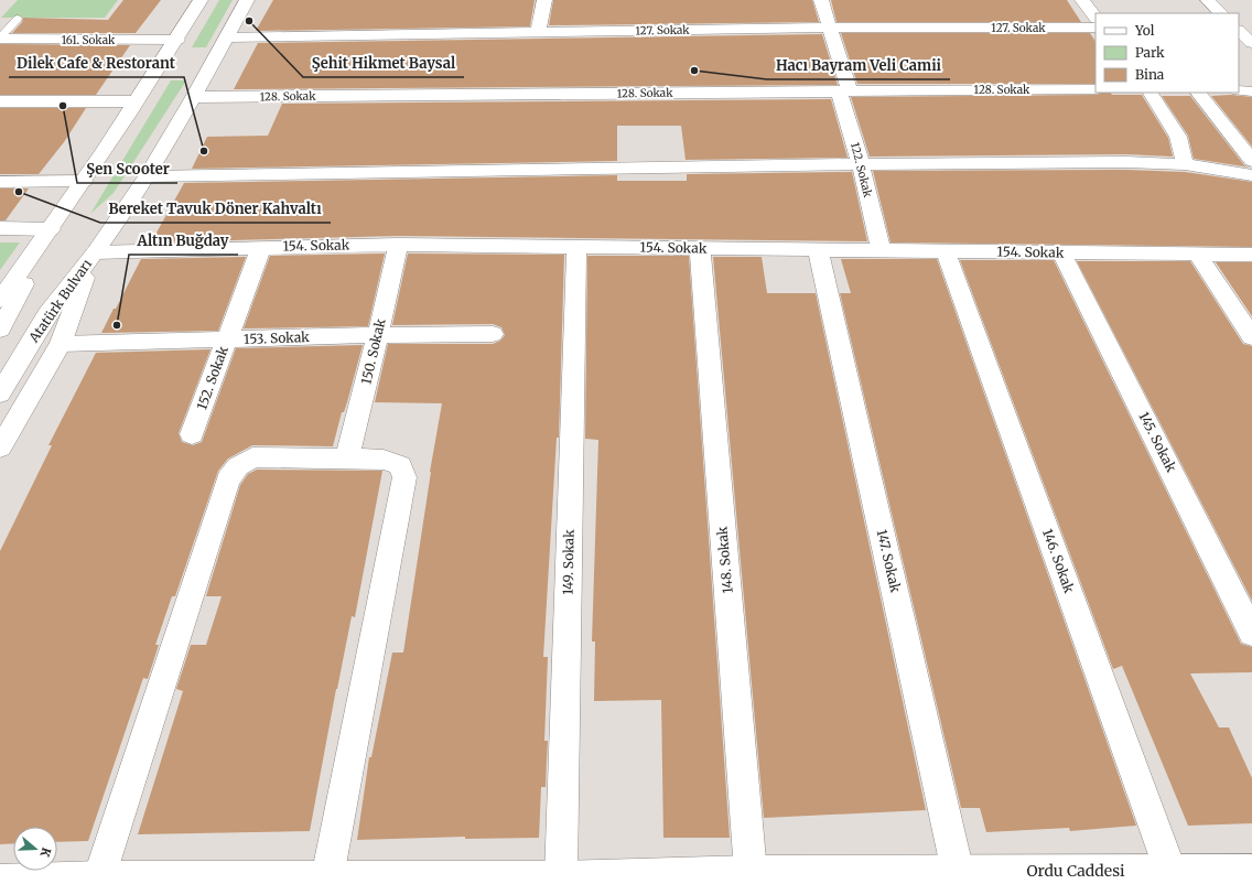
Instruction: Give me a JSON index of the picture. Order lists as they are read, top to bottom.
{
  "streets": {
    "street": [
      "127. Sokak",
      "161. Sokak",
      "128. Sokak",
      "122. Sokak",
      "154. Sokak",
      "Atatürk Bulvarı",
      "153. Sokak",
      "150. Sokak",
      "152. Sokak",
      "145. Sokak",
      "148. Sokak",
      "147. Sokak",
      "146. Sokak",
      "149. Sokak",
      "Ordu Caddesi"
    ]
  },
  "crossings": [
    ["127. Sokak", "122. Sokak"],
    ["128. Sokak", "122. Sokak"],
    ["122. Sokak", "154. Sokak"],
    ["154. Sokak", "Atatürk Bulvarı"],
    ["154. Sokak", "150. Sokak"],
    ["154. Sokak", "152. Sokak"],
    ["154. Sokak", "145. Sokak"],
    ["154. Sokak", "148. Sokak"],
    ["154. Sokak", "147. Sokak"],
    ["154. Sokak", "146. Sokak"],
    ["154. Sokak", "149. Sokak"],
    ["153. Sokak", "150. Sokak"],
    ["153. Sokak", "152. Sokak"],
    ["148. Sokak", "Ordu Caddesi"],
    ["147. Sokak", "Ordu Caddesi"],
    ["146. Sokak", "Ordu Caddesi"],
    ["149. Sokak", "Ordu Caddesi"]
  ],
  "places": [
    "Şehit Hikmet Baysal",
    "Hacı Bayram Veli Camii",
    "Şen Scooter",
    "Dilek Cafe & Restorant",
    "Bereket Tavuk Döner Kahvaltı",
    "Altın Buğday"
  ],
  "legend": ["Yol", "Park", "Bina"],
  "north": "right"
}
